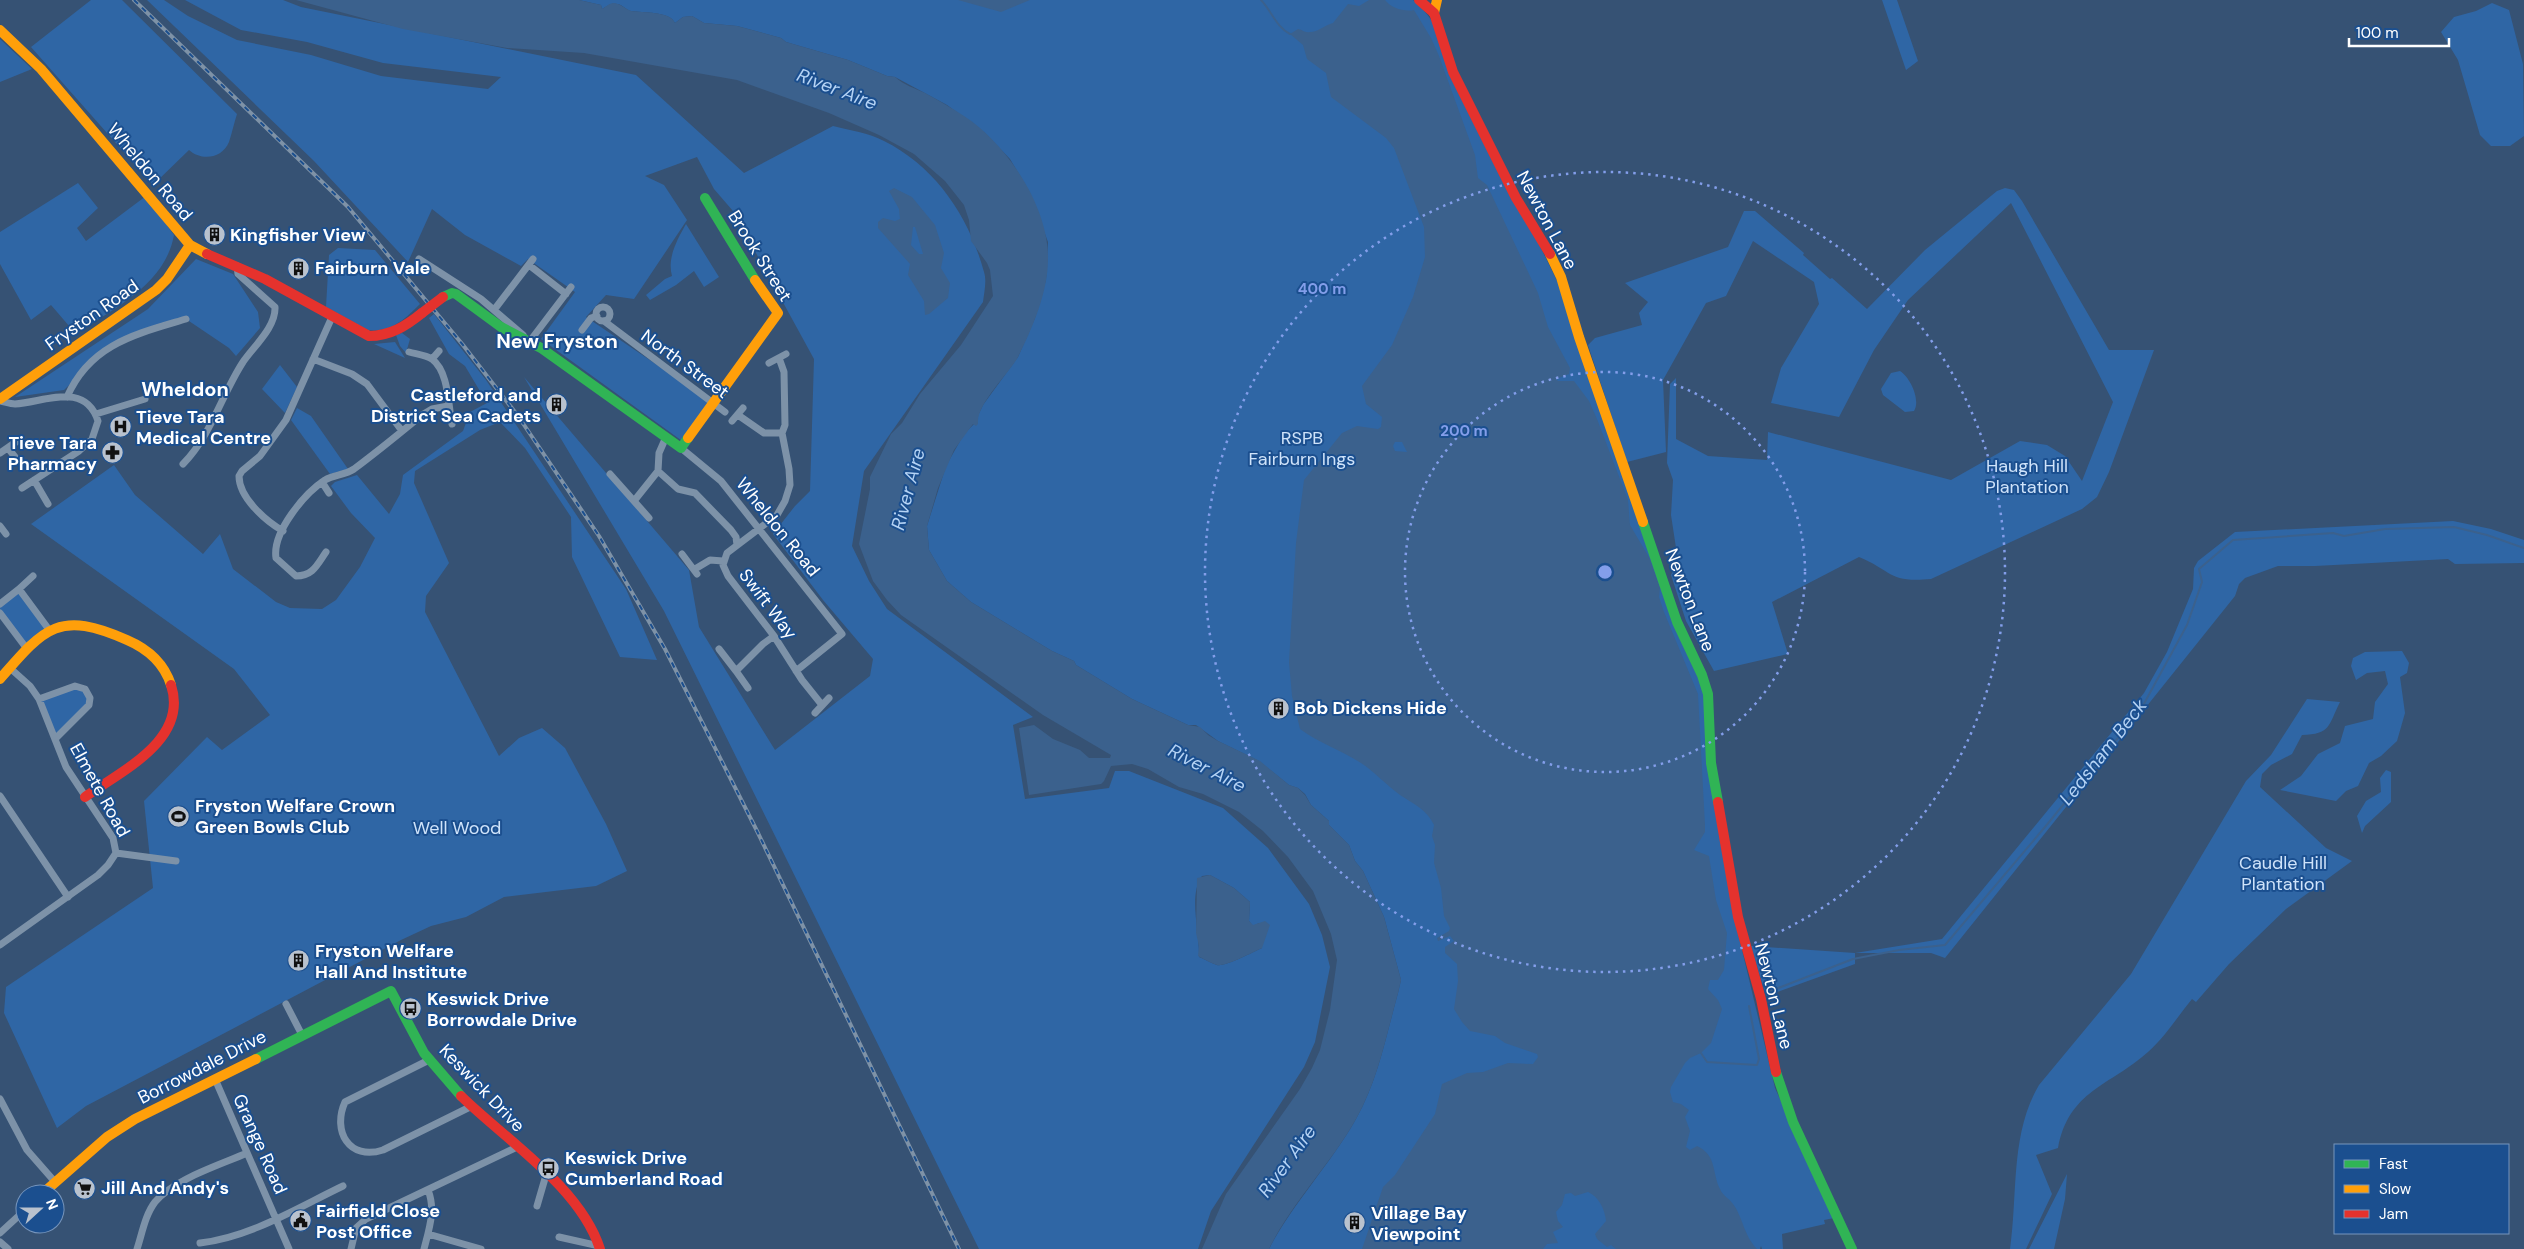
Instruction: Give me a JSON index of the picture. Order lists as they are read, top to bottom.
{
  "streets": {
    "street": [
      "Wheldon Road",
      "Newton Lane",
      "Brook Street",
      "Fryston Road",
      "North Street",
      "Swift Way",
      "Elmete Road",
      "Borrowdale Drive",
      "Keswick Drive",
      "Grange Road"
    ]
  },
  "crossings": [
    ["Wheldon Road", "Fryston Road"],
    ["Wheldon Road", "Swift Way"],
    ["Brook Street", "North Street"],
    ["Borrowdale Drive", "Keswick Drive"],
    ["Borrowdale Drive", "Grange Road"]
  ],
  "districts": ["New Fryston", "Wheldon"],
  "water": ["River Aire", "Ledsham Beck"],
  "parks": [
    "RSPB Fairburn Ings",
    "Haugh Hill Plantation",
    "Well Wood",
    "Caudle Hill Plantation"
  ],
  "places": {
    "building": [
      "Kingfisher View",
      "Fairburn Vale",
      "Castleford and District Sea Cadets",
      "Bob Dickens Hide",
      "Fryston Welfare Hall And Institute",
      "Village Bay Viewpoint"
    ],
    "hospital": ["Tieve Tara Medical Centre"],
    "pharmacy": ["Tieve Tara Pharmacy"],
    "sports": ["Fryston Welfare Crown Green Bowls Club"],
    "bus stop": ["Keswick Drive Borrowdale Drive", "Keswick Drive Cumberland Road"],
    "supermarket": ["Jill And Andy's"],
    "public building": ["Fairfield Close Post Office"]
  },
  "legend": ["Fast", "Slow", "Jam"],
  "scale_bar": "100 m",
  "north": "right",
  "rings": ["400 m", "200 m"]
}
